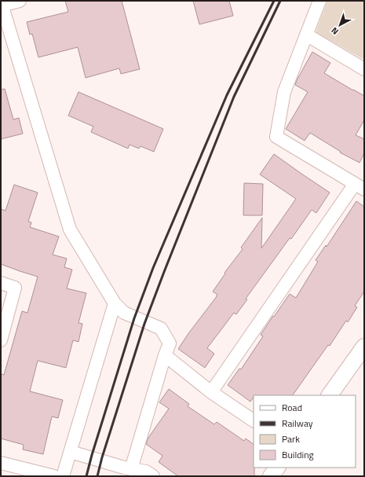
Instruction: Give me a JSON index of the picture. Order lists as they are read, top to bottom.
{
  "legend": [
    "Road",
    "Railway",
    "Park",
    "Building"
  ],
  "north": "bottom left"
}
